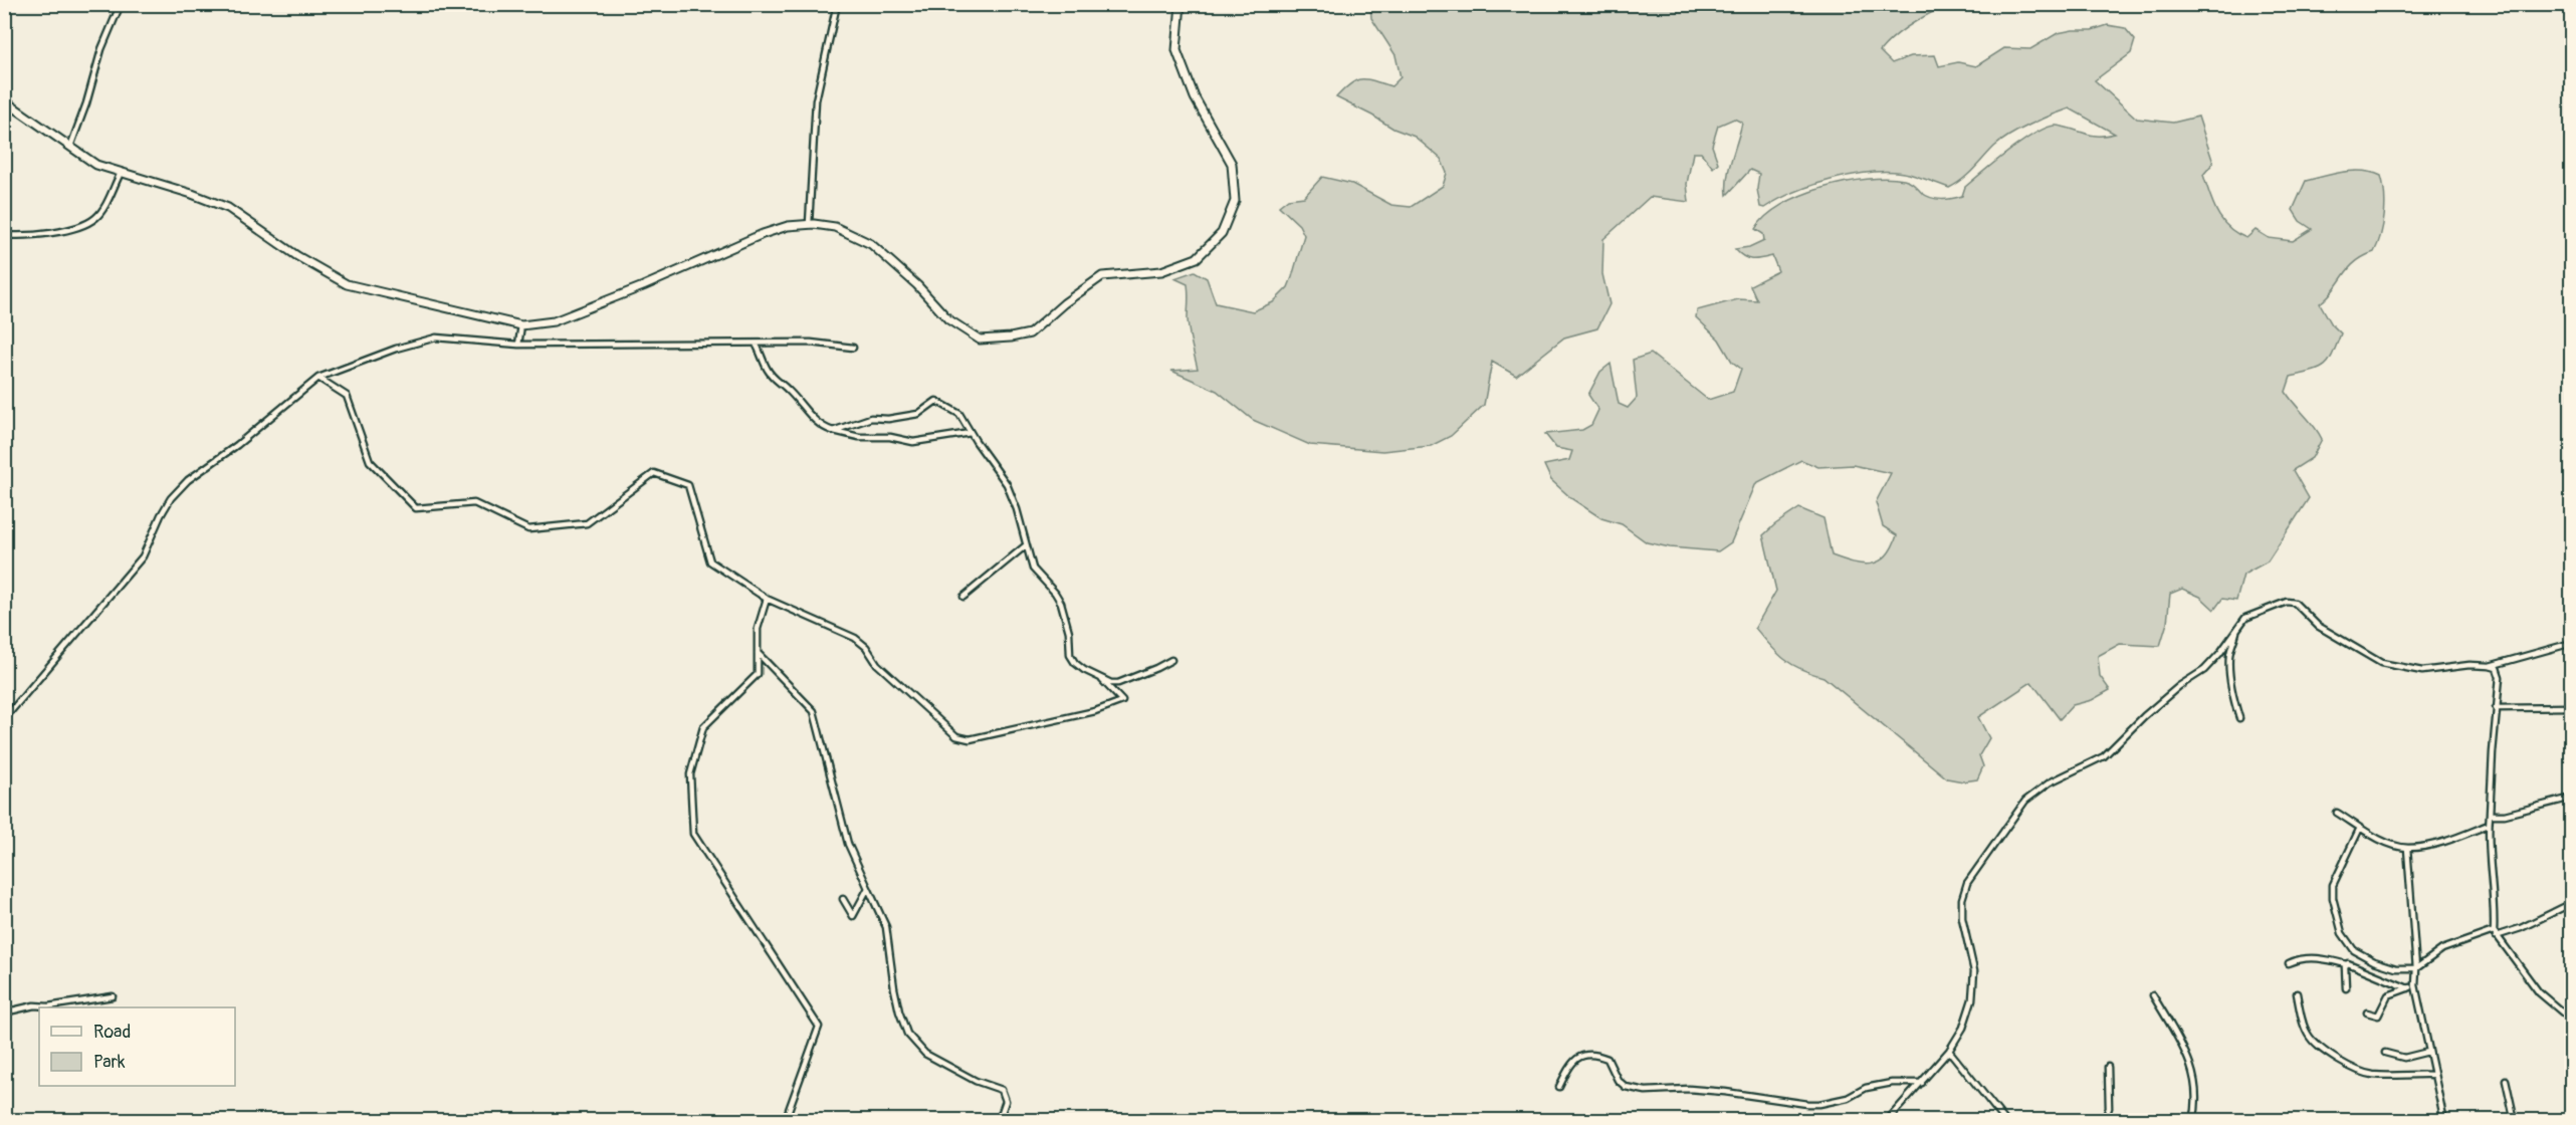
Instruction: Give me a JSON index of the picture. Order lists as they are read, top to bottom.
{
  "legend": ["Road", "Park"]
}
